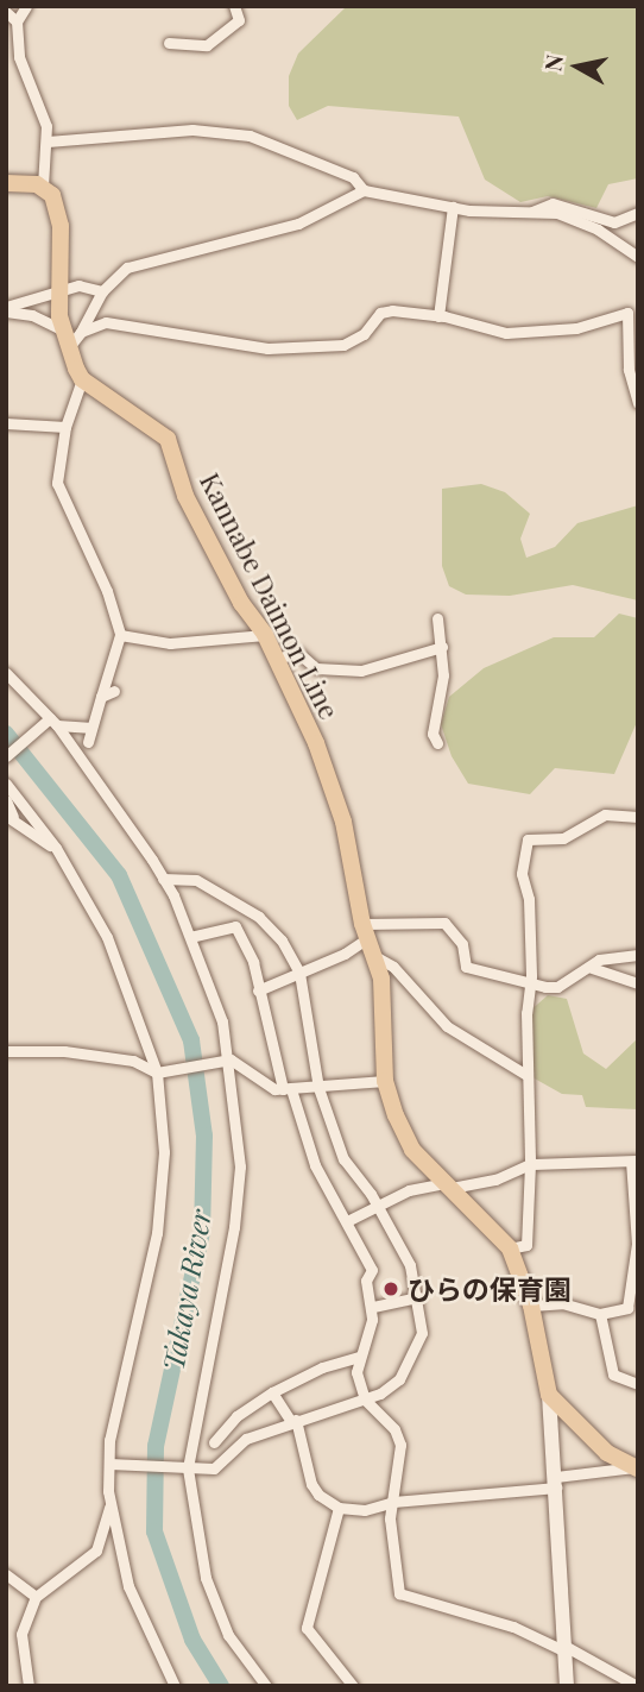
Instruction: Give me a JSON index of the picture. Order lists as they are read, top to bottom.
{
  "streets": {
    "main road": ["Kannabe Daimon Line"]
  },
  "water": ["Takaya River"],
  "places": ["ひらの保育園"],
  "north": "left"
}
